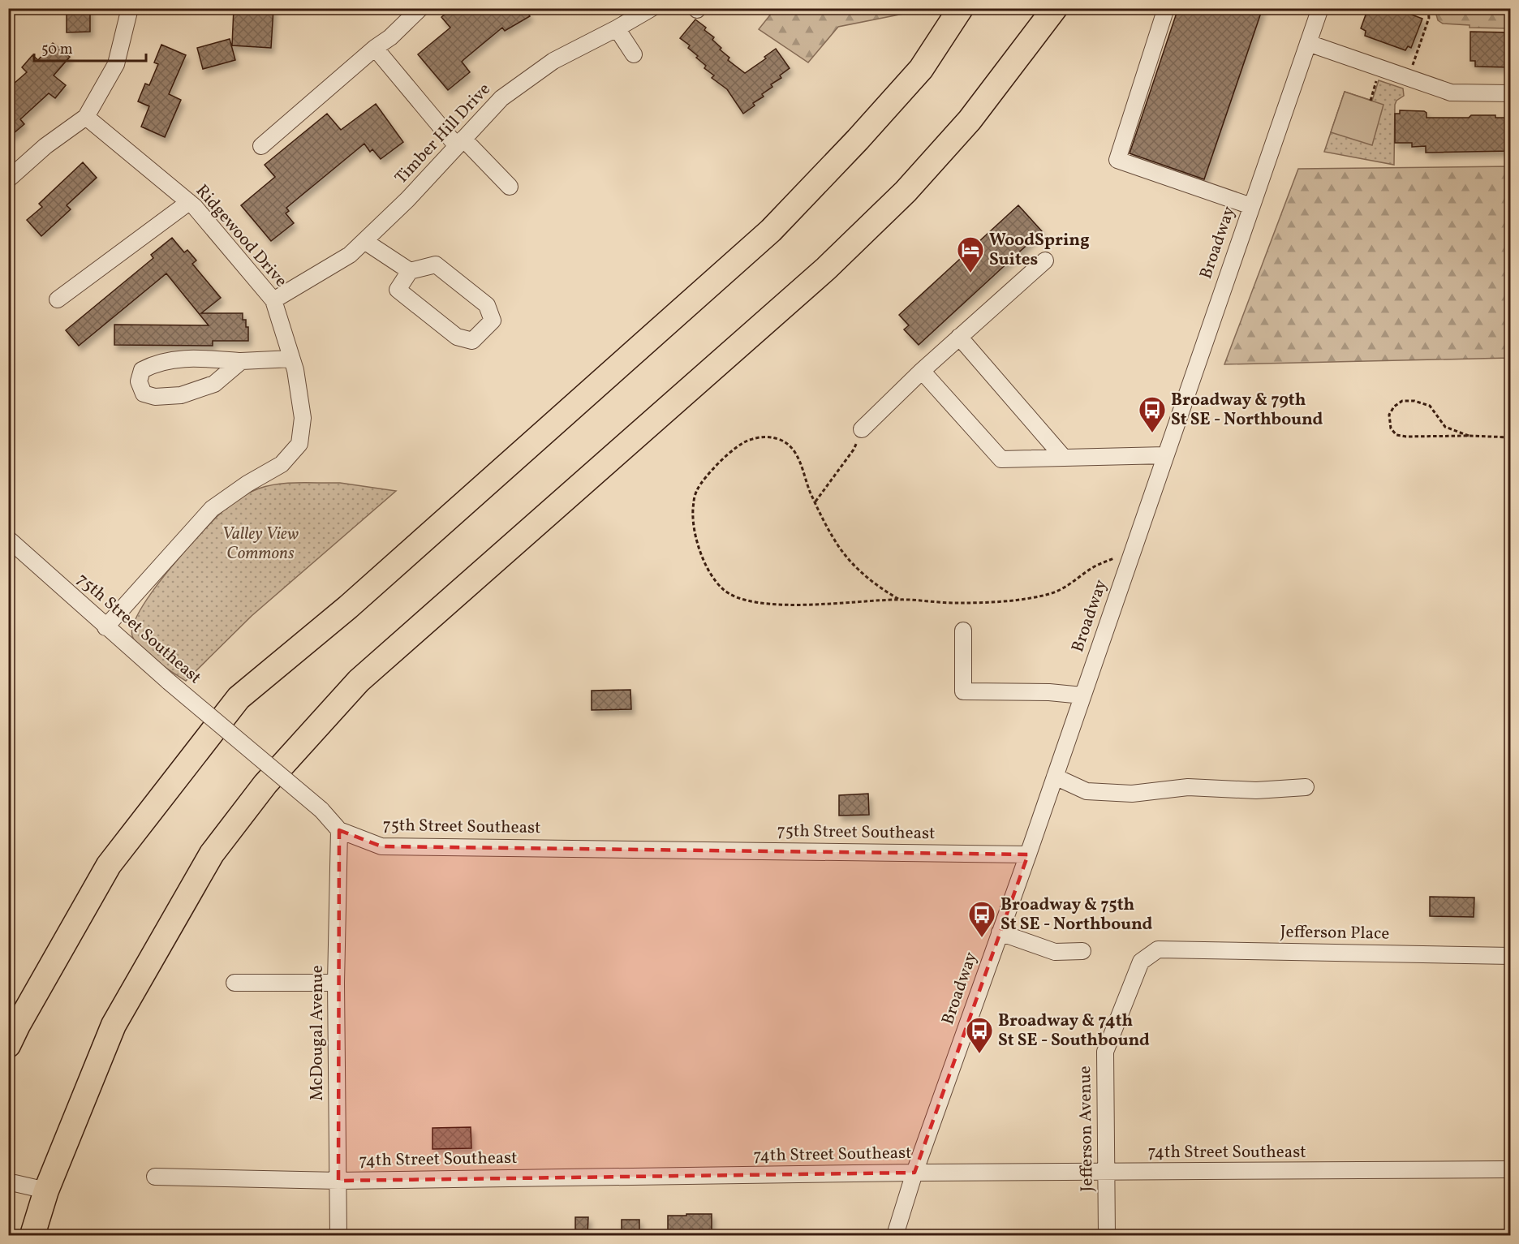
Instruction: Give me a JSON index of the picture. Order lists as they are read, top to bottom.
{
  "streets": {
    "street": [
      "Timber Hill Drive",
      "Ridgewood Drive",
      "Broadway",
      "75th Street Southeast",
      "Jefferson Place",
      "McDougal Avenue",
      "Jefferson Avenue",
      "74th Street Southeast"
    ]
  },
  "crossings": [
    ["Timber Hill Drive", "Ridgewood Drive"],
    ["Ridgewood Drive", "75th Street Southeast"],
    ["Broadway", "75th Street Southeast"],
    ["Broadway", "74th Street Southeast"],
    ["75th Street Southeast", "McDougal Avenue"],
    ["Jefferson Place", "Jefferson Avenue"],
    ["McDougal Avenue", "74th Street Southeast"],
    ["Jefferson Avenue", "74th Street Southeast"]
  ],
  "parks": ["Valley View Commons"],
  "places": {
    "hotel": ["WoodSpring Suites"],
    "bus stop": ["Broadway & 79th St SE - Northbound", "Broadway & 75th St SE - Northbound", "Broadway & 74th St SE - Southbound"]
  },
  "scale_bar": "50 m"
}
